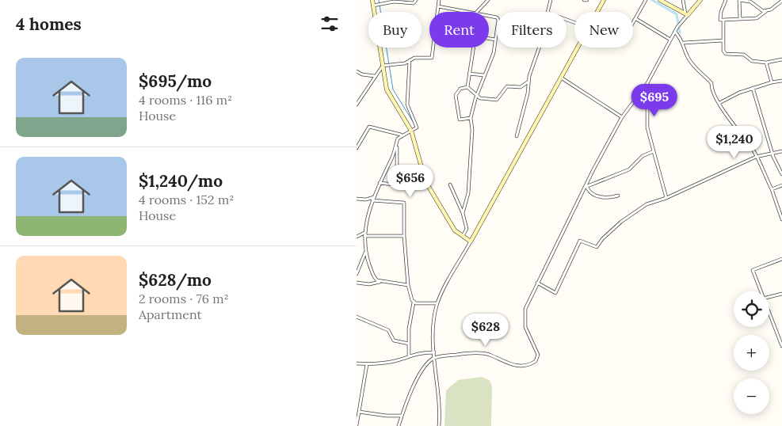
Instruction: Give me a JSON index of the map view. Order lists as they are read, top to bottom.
{
  "page": {
    "heading": "4 homes",
    "chip": [
      "Buy",
      "Rent",
      "Filters",
      "New"
    ],
    "list": [
      {
        "name": "$695/mo",
        "note": "4 rooms · 116 m² · House"
      },
      {
        "name": "$1,240/mo",
        "note": "4 rooms · 152 m² · House"
      },
      {
        "name": "$628/mo",
        "note": "2 rooms · 76 m² · Apartment"
      }
    ],
    "price": [
      "$695",
      "$1,240",
      "$656",
      "$628"
    ],
    "map_buttons": ["+", "−"]
  }
}
